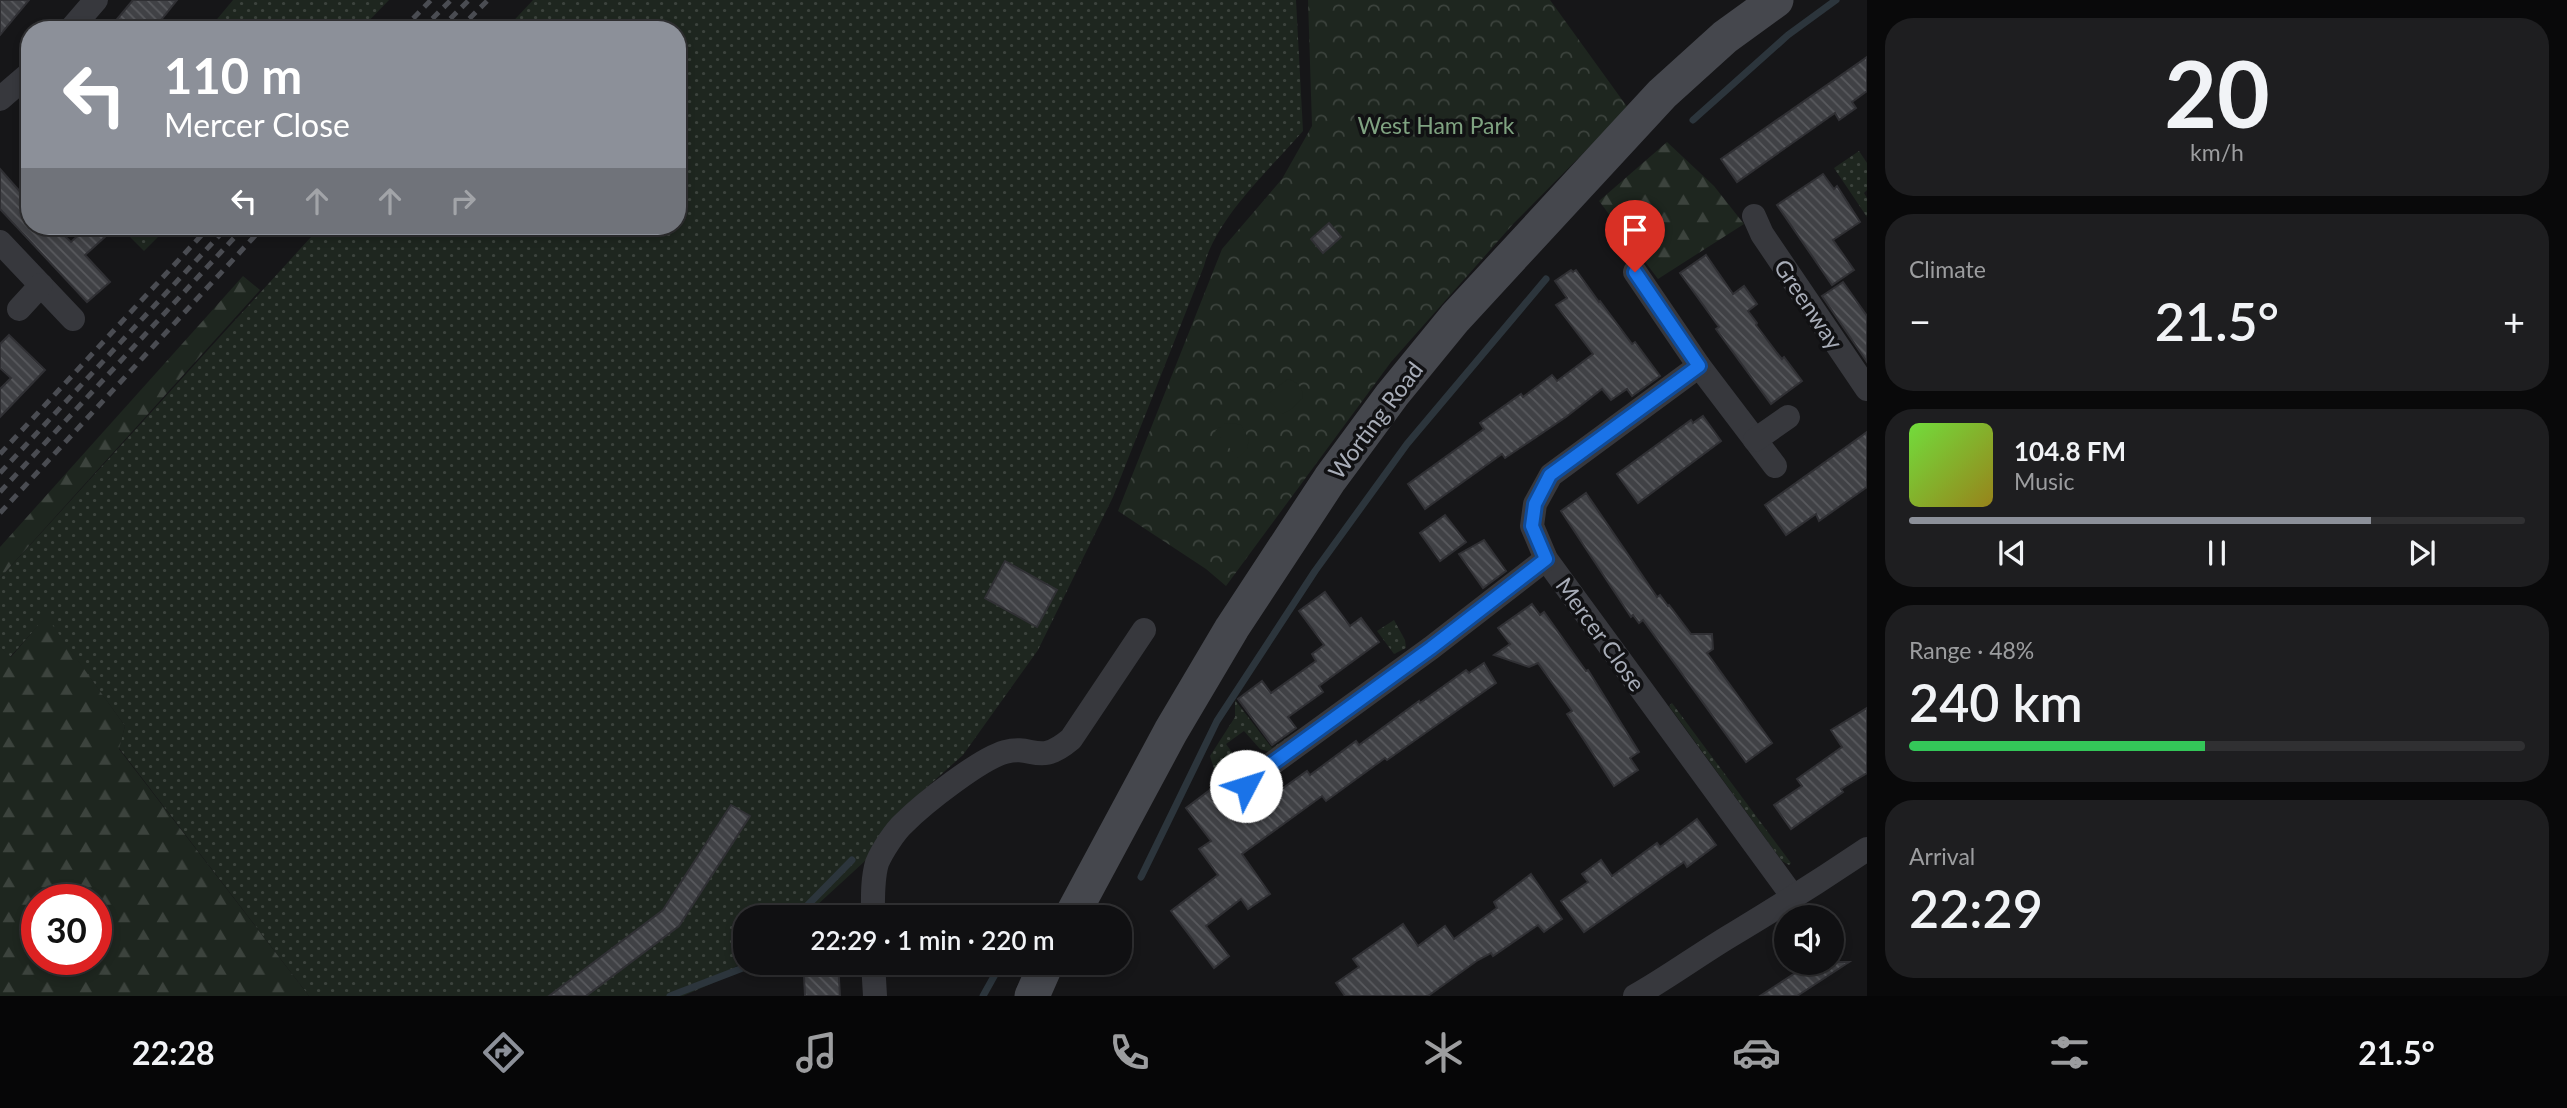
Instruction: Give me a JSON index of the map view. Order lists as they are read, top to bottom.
{
  "streets": {
    "main road": ["Worting Road"],
    "street": ["Greenway", "Mercer Close"]
  },
  "parks": ["West Ham Park"],
  "page": {
    "tile": [
      ["20", "km/h"],
      "Climate",
      ["Range · 48%", "240 km"],
      ["Arrival", "22:29"]
    ],
    "turn": ["110 m", "Mercer Close"],
    "heat": ["−", "21.5°", "+"],
    "song": ["104.8 FM", "Music"],
    "limit": "30",
    "trip": "22:29 · 1 min · 220 m",
    "tabs": ["22:28", "21.5°"]
  }
}
